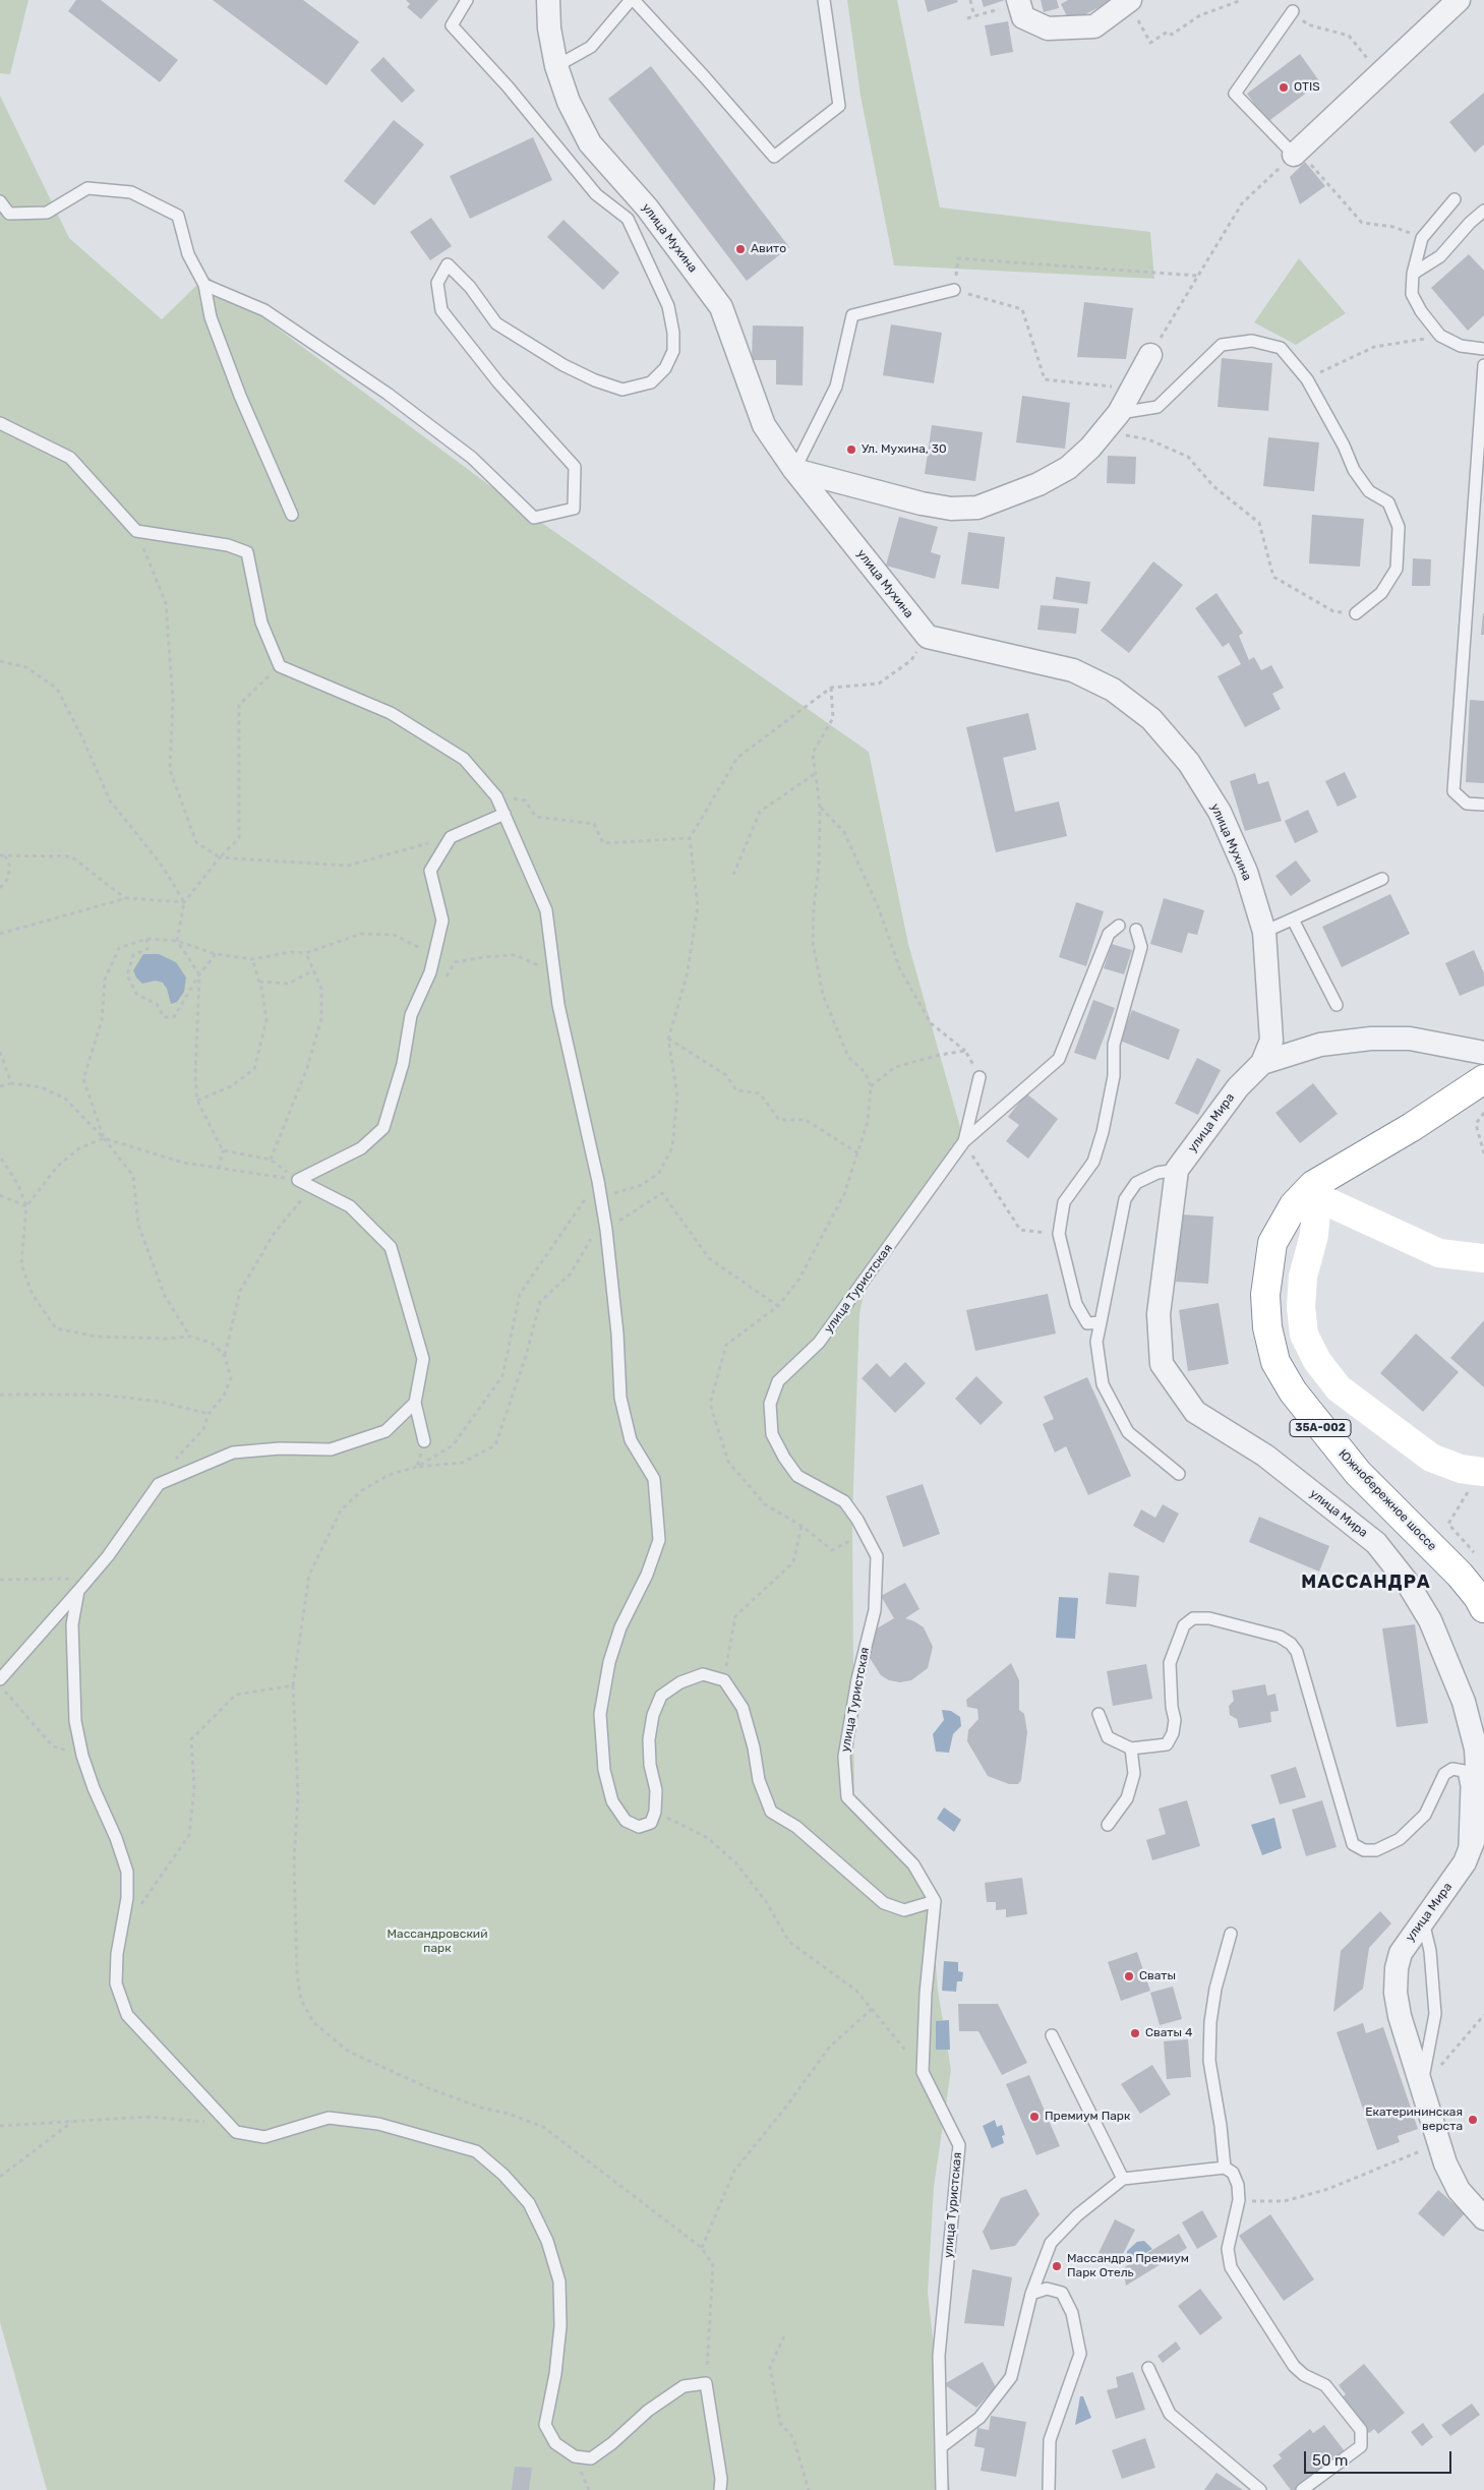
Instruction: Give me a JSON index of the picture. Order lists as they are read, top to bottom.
{
  "streets": {
    "main road": ["35А-002", "Южнобережное шоссе"],
    "street": ["улица Мухина", "улица Мира"],
    "lane": ["улица Туристская"]
  },
  "crossings": [
    ["улица Мухина", "улица Мира"]
  ],
  "districts": ["МАССАНДРА"],
  "parks": ["Массандровский парк"],
  "places": [
    "OTIS",
    "Авито",
    "Ул. Мухина, 30",
    "Сваты",
    "Сваты 4",
    "Премиум Парк",
    "Екатерининская верста",
    "Массандра Премиум Парк Отель"
  ],
  "scale_bar": "50 m"
}
